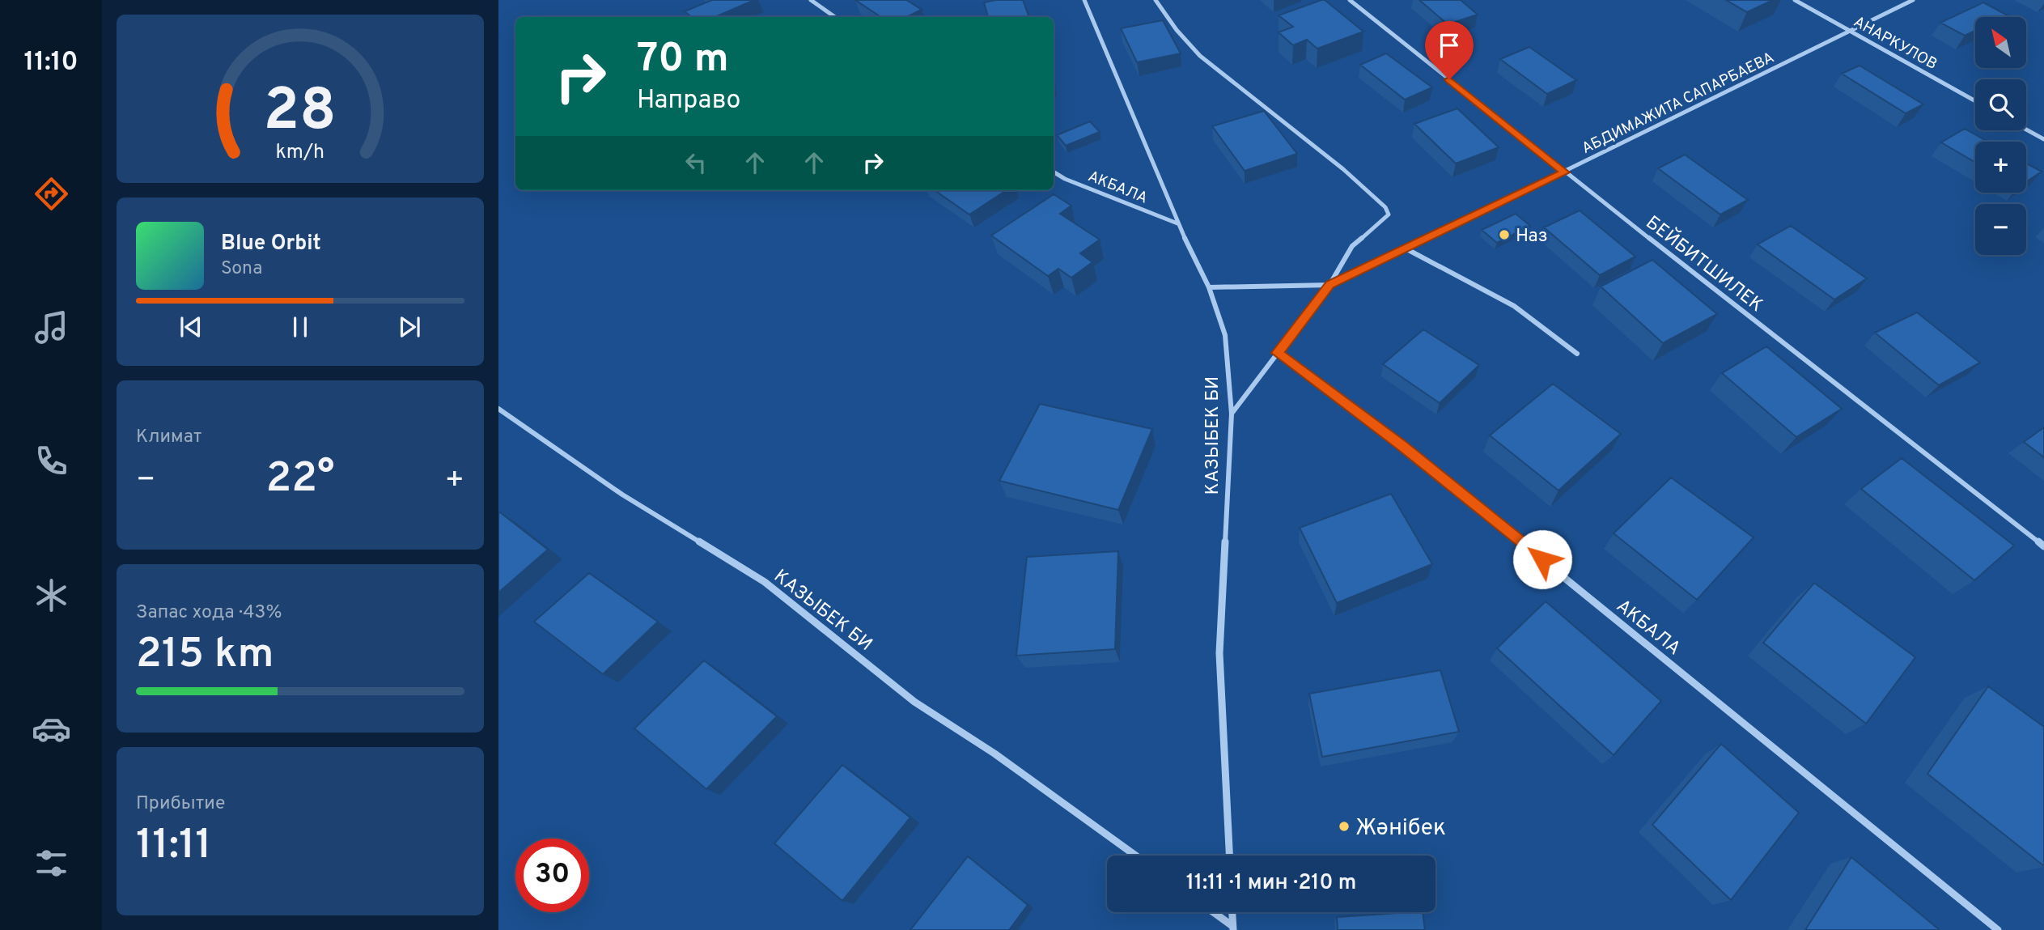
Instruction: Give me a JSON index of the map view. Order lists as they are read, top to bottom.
{
  "streets": {
    "street": [
      "АНАРКУЛОВ",
      "АБДИМАЖИТА САПАРБАЕВА",
      "АКБАЛА",
      "БЕЙБИТШИЛЕК",
      "КАЗЫБЕК БИ"
    ]
  },
  "crossings": [
    ["АНАРКУЛОВ", "АБДИМАЖИТА САПАРБАЕВА"],
    ["АБДИМАЖИТА САПАРБАЕВА", "БЕЙБИТШИЛЕК"],
    ["АКБАЛА", "КАЗЫБЕК БИ"]
  ],
  "places": ["Наз", "Жәнібек"],
  "north": "top left",
  "page": {
    "tabs": "11:10",
    "map_buttons": ["+", "−"],
    "turn": ["70 m", "Направо"],
    "song": ["Blue Orbit", "Sona"],
    "tile": [
      "Климат",
      ["Запас хода · 43%", "215 km"],
      ["Прибытие", "11:11"]
    ],
    "heat": ["−", "22°", "+"],
    "limit": "30",
    "trip": "11:11 · 1 мин · 210 m",
    "gauge": ["28", "km/h"]
  }
}
